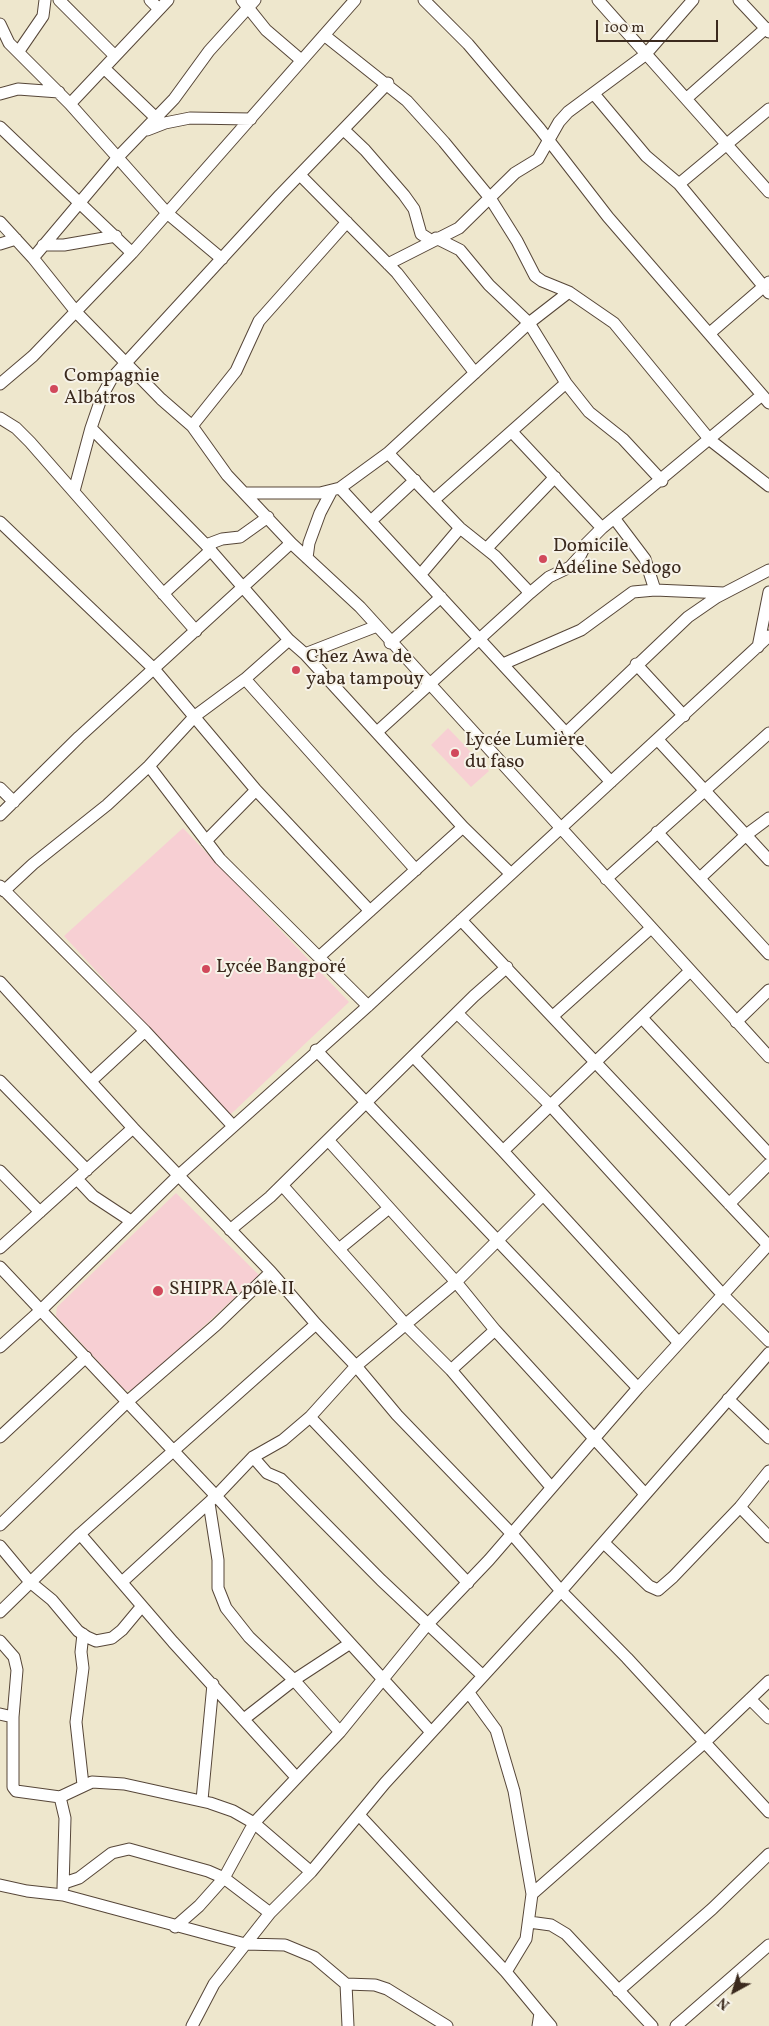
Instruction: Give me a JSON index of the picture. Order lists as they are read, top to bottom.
{
  "places": [
    "Compagnie Albatros",
    "Domicile Adeline Sedogo",
    "Chez Awa de yaba tampouy",
    "Lycée Lumière du faso",
    "Lycée Bangporé",
    "SHIPRA pôle II"
  ],
  "scale_bar": "100 m",
  "north": "bottom left"
}
